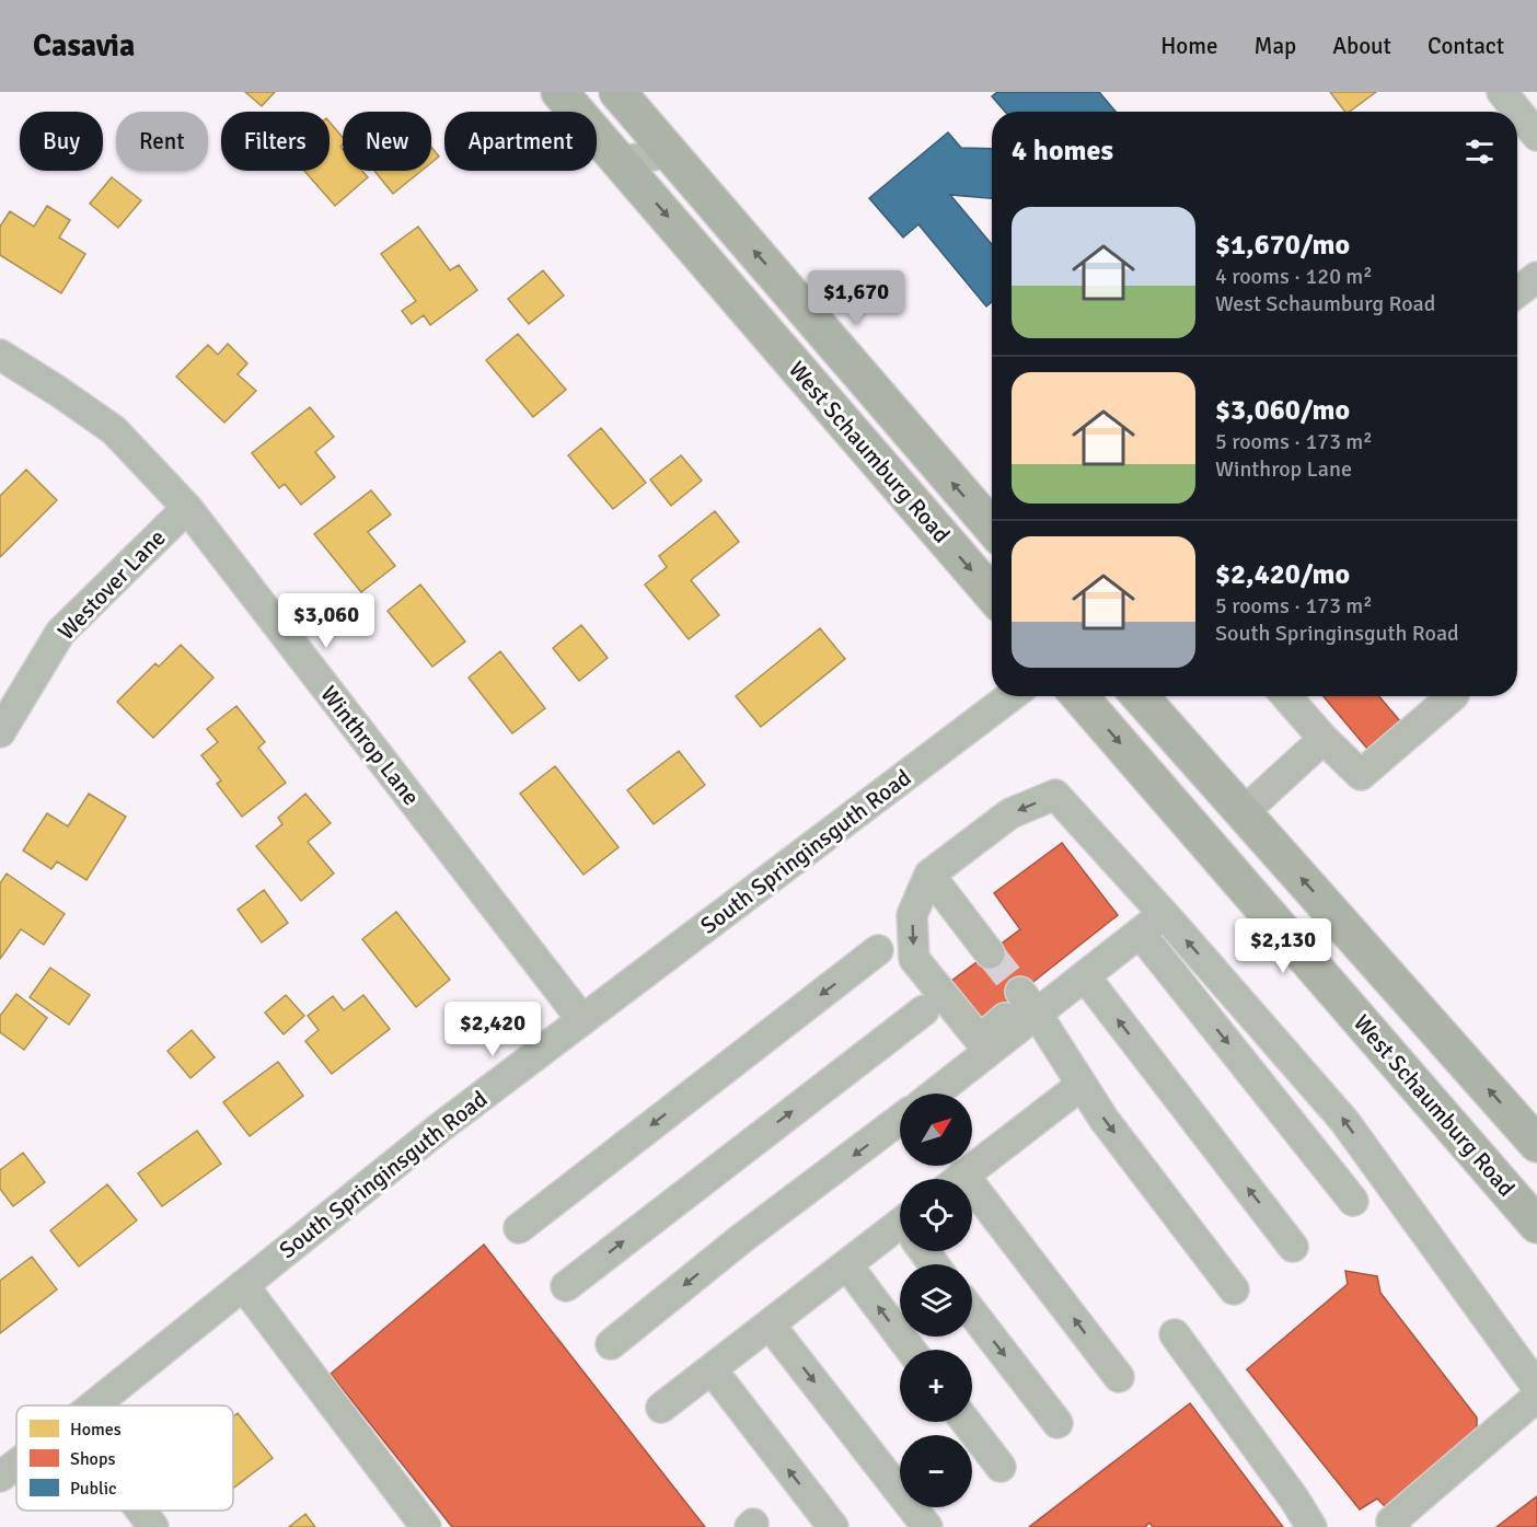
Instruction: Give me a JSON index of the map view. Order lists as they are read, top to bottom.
{
  "streets": {
    "main road": ["West Schaumburg Road"],
    "street": ["Westover Lane", "Winthrop Lane", "South Springinsguth Road"]
  },
  "crossings": [
    ["Westover Lane", "Winthrop Lane"],
    ["Winthrop Lane", "South Springinsguth Road"]
  ],
  "legend": ["Homes", "Shops", "Public"],
  "north": "top right",
  "page": {
    "header": "Casavia",
    "nav": [
      "Home",
      "Map",
      "About",
      "Contact"
    ],
    "chip": [
      "Buy",
      "Rent",
      "Filters",
      "New",
      "Apartment"
    ],
    "heading": "4 homes",
    "list": [
      {
        "name": "$1,670/mo",
        "note": "4 rooms · 120 m² · West Schaumburg Road"
      },
      {
        "name": "$3,060/mo",
        "note": "5 rooms · 173 m² · Winthrop Lane"
      },
      {
        "name": "$2,420/mo",
        "note": "5 rooms · 173 m² · South Springinsguth Road"
      }
    ],
    "price": [
      "$1,670",
      "$3,060",
      "$2,130",
      "$2,420"
    ],
    "map_buttons": ["+", "−"]
  }
}
